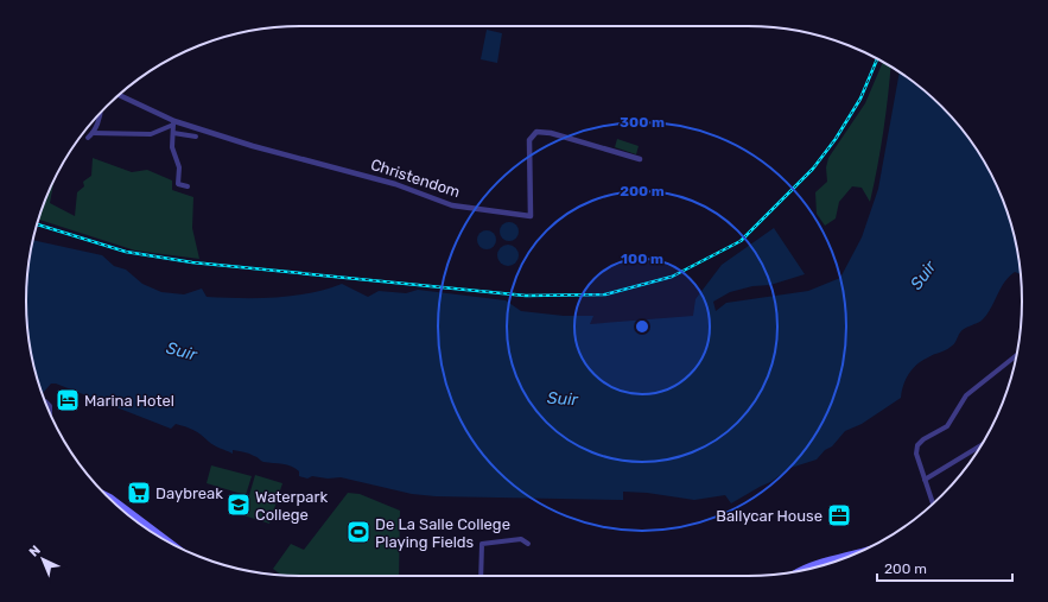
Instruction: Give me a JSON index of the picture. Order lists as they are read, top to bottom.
{
  "streets": {
    "street": ["Christendom"]
  },
  "water": ["Suir"],
  "places": {
    "hotel": ["Marina Hotel"],
    "supermarket": ["Daybreak"],
    "school or university": ["Waterpark College"],
    "office": ["Ballycar House"],
    "sports": ["De La Salle College Playing Fields"]
  },
  "scale_bar": "200 m",
  "north": "top left",
  "rings": ["300 m", "200 m", "100 m"]
}
